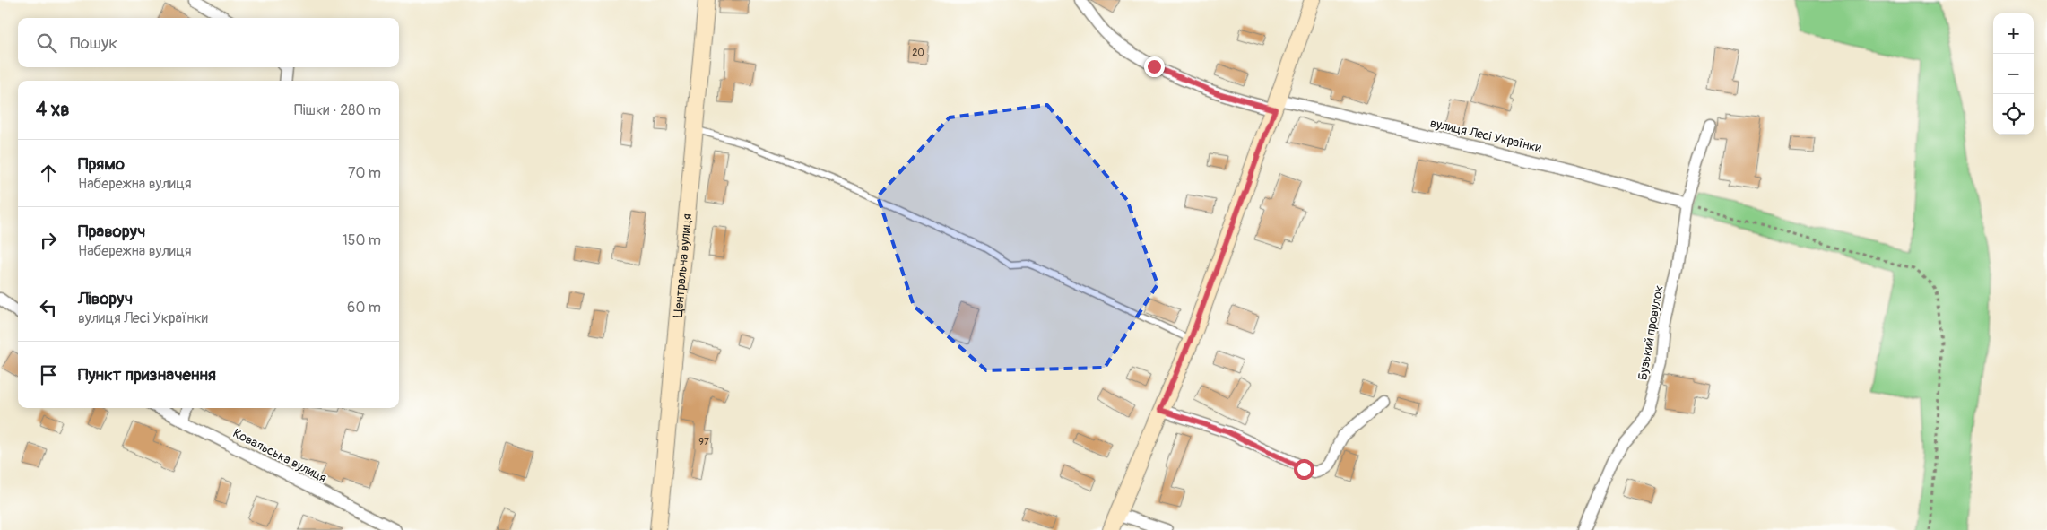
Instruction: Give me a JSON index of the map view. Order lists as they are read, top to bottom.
{
  "streets": {
    "street": [
      "вулиця Лесі Українки",
      "Центральна вулиця",
      "Бузький провулок",
      "Ковальська вулиця"
    ]
  },
  "crossings": [
    ["вулиця Лесі Українки", "Бузький провулок"]
  ],
  "house_numbers": ["20", "97"],
  "page": {
    "map_buttons": ["+", "−"],
    "search": "Пошук",
    "heading": ["4 хв", "Пішки · 280 m"],
    "list": [
      ["Прямо", "Набережна вулиця", "70 m"],
      ["Праворуч", "Набережна вулиця", "150 m"],
      ["Ліворуч", "вулиця Лесі Українки", "60 m"],
      "Пункт призначення"
    ]
  }
}
